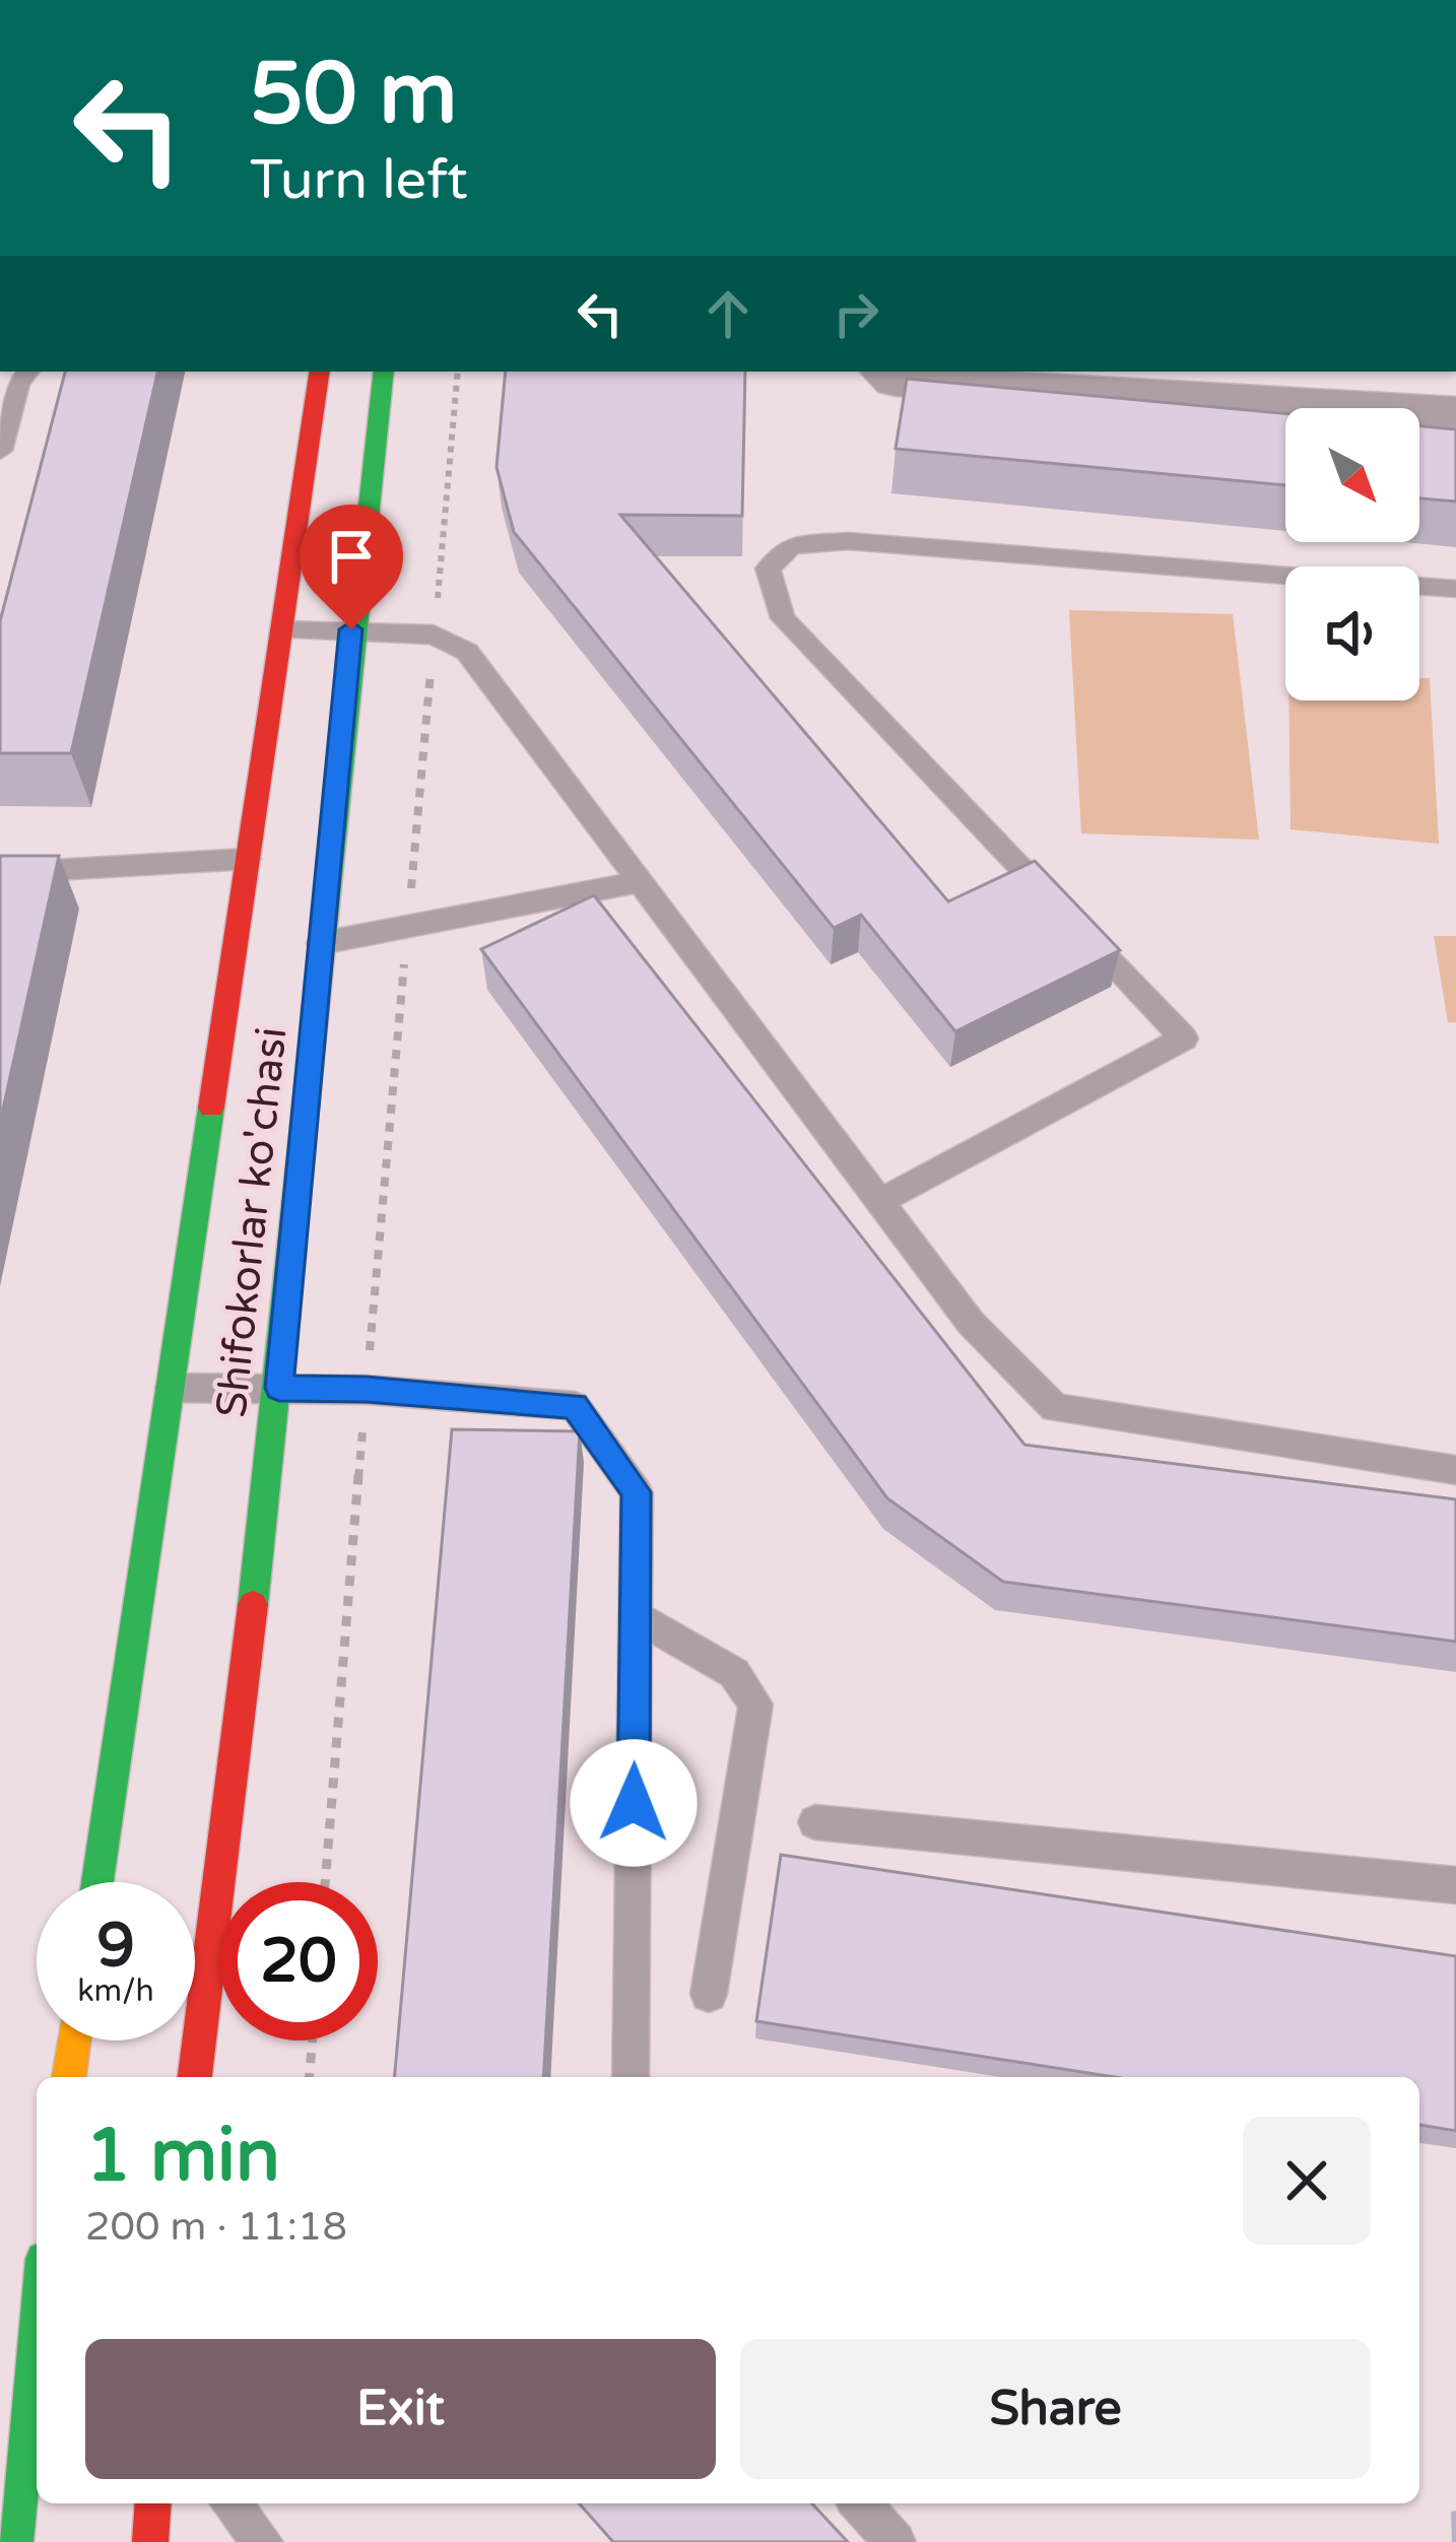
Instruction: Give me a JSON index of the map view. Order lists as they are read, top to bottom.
{
  "streets": {
    "main road": ["Shifokorlar ko'chasi"]
  },
  "north": "bottom right",
  "page": {
    "turn": ["50 m", "Turn left"],
    "speed": "9 km/h",
    "limit": "20",
    "heading": ["1 min", "200 m · 11:18"],
    "buttons": ["Exit", "Share"]
  }
}
